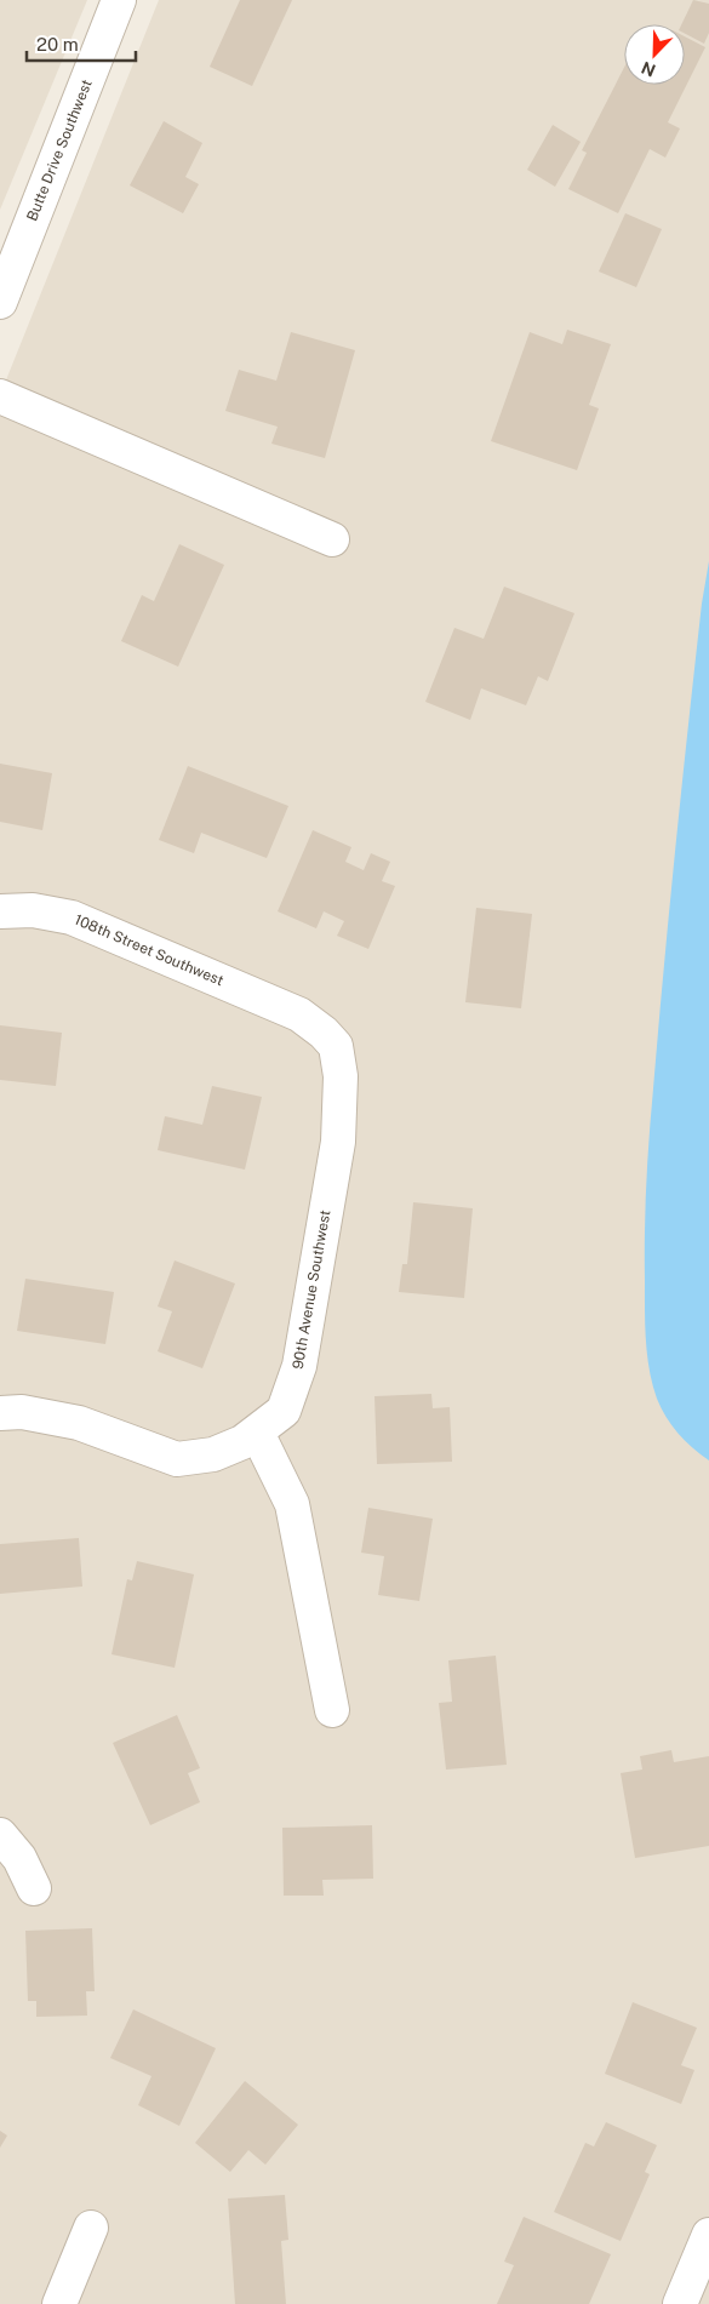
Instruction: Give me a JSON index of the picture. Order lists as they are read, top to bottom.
{
  "streets": {
    "street": ["Butte Drive Southwest", "108th Street Southwest", "90th Avenue Southwest"]
  },
  "crossings": [
    ["108th Street Southwest", "90th Avenue Southwest"]
  ],
  "scale_bar": "20 m",
  "north": "bottom left"
}
